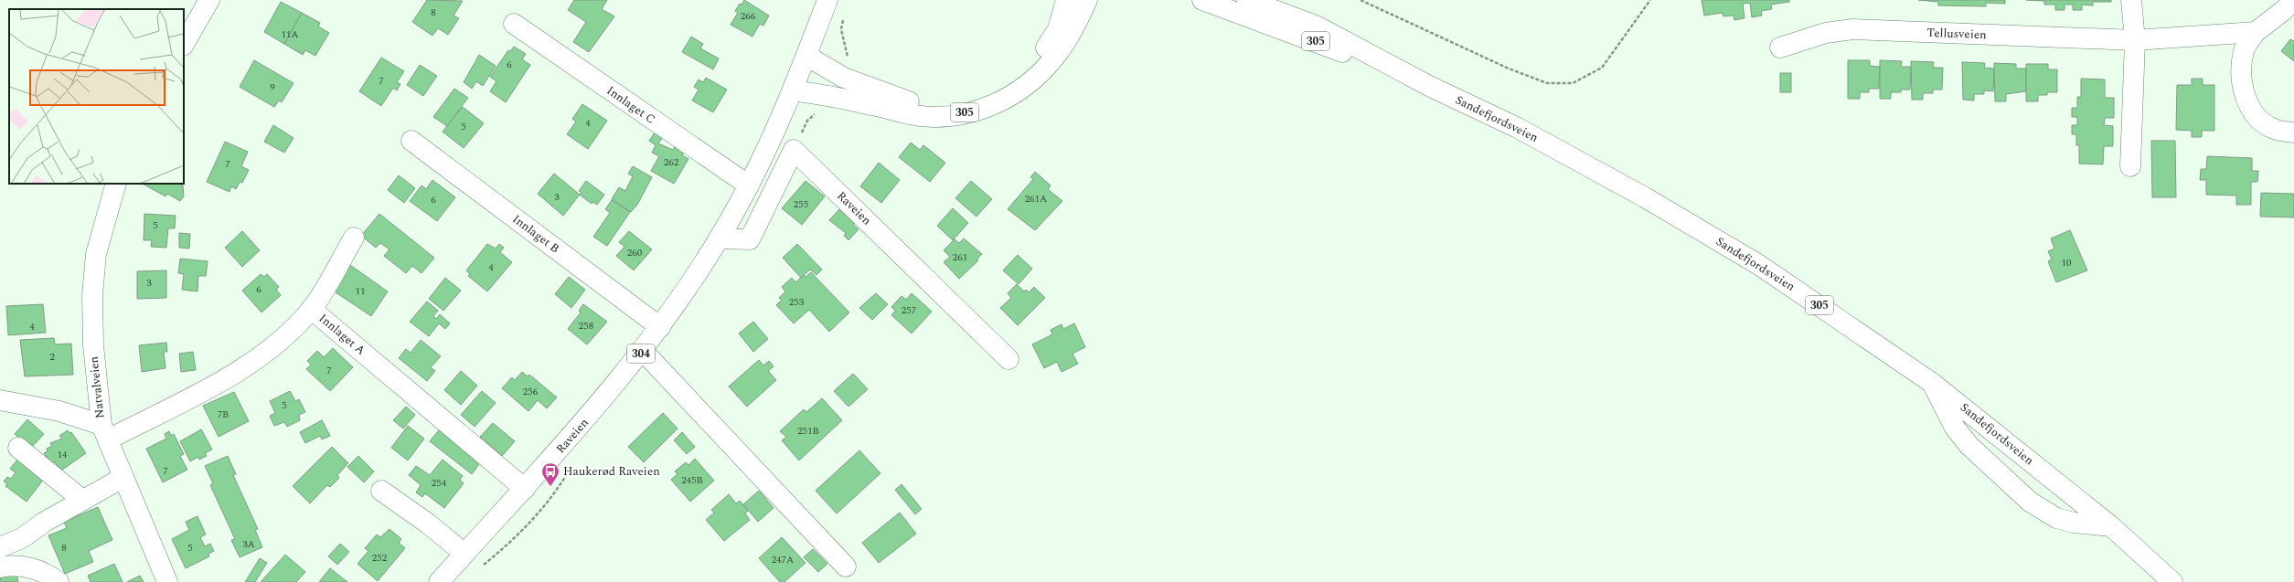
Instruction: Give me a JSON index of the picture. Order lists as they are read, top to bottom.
{
  "streets": {
    "street": [
      "Tellusveien",
      "305",
      "Innlaget C",
      "Sandefjordsveien",
      "Raveien",
      "Innlaget B",
      "Innlaget A",
      "304",
      "Natvalveien"
    ]
  },
  "crossings": [
    ["305", "Raveien"],
    ["Innlaget C", "Raveien"],
    ["Raveien", "Innlaget B"],
    ["Raveien", "Innlaget A"],
    ["Innlaget A", "Natvalveien"]
  ],
  "places": {
    "bus stop": ["Haukerød Raveien"]
  },
  "house_numbers": [
    "8",
    "266",
    "11A",
    "6",
    "7",
    "9",
    "4",
    "5",
    "262",
    "7",
    "3",
    "261A",
    "6",
    "255",
    "5",
    "260",
    "261",
    "10",
    "4",
    "3",
    "6",
    "11",
    "253",
    "257",
    "258",
    "4",
    "2",
    "7",
    "256",
    "5",
    "7B",
    "251B",
    "14",
    "7",
    "245B",
    "254",
    "3A",
    "8",
    "5",
    "252",
    "247A"
  ]
}
